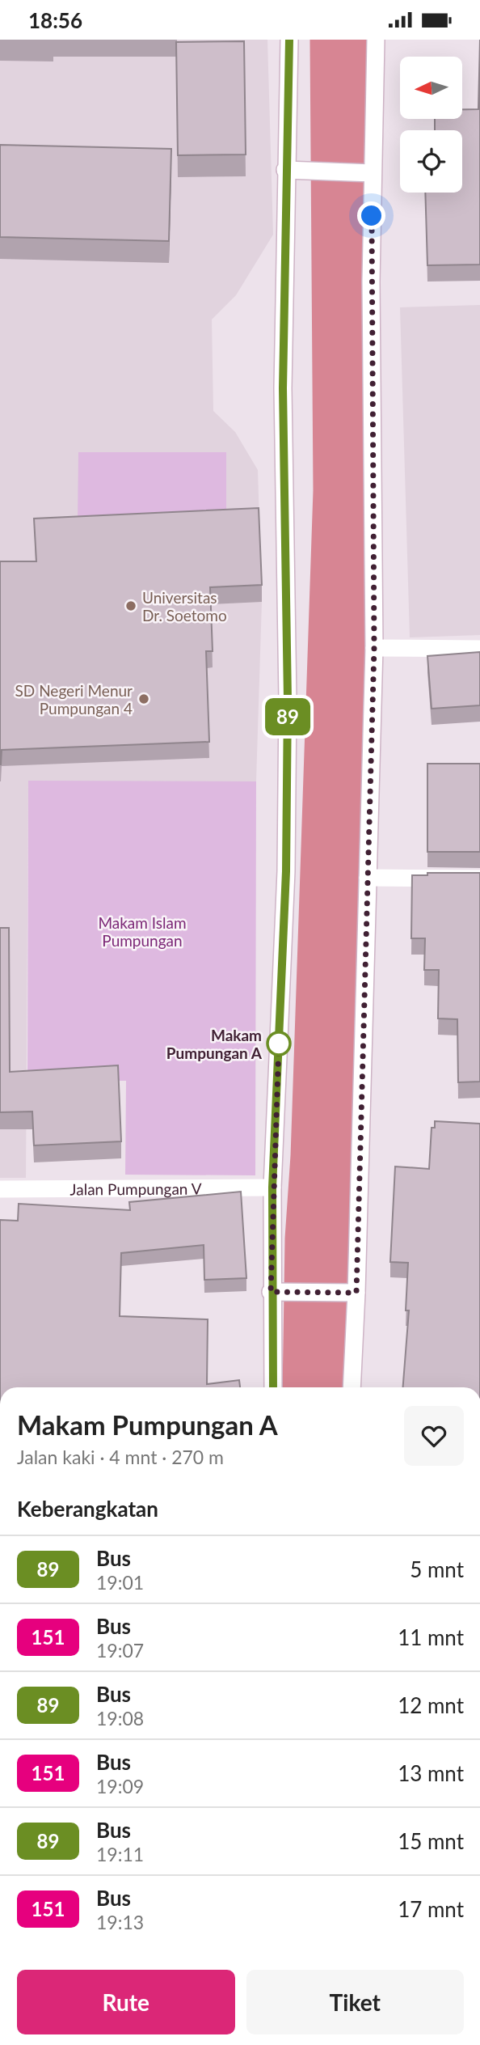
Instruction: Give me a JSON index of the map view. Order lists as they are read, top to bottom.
{
  "streets": {
    "main road": ["Jalan Pumpungan V"]
  },
  "parks": ["Makam Islam Pumpungan"],
  "places": ["Universitas Dr. Soetomo", "SD Negeri Menur Pumpungan 4", "Makam Pumpungan A"],
  "lines": ["bus line 89"],
  "north": "left",
  "page": {
    "status": "18:56",
    "on_map": "89",
    "heading": [
      ["Makam Pumpungan A", "Jalan kaki · 4 mnt · 270 m"],
      "Keberangkatan"
    ],
    "list": [
      {
        "mark": "89",
        "name": "Bus",
        "note": "19:01",
        "value": "5 mnt"
      },
      {
        "mark": "151",
        "name": "Bus",
        "note": "19:07",
        "value": "11 mnt"
      },
      {
        "mark": "89",
        "name": "Bus",
        "note": "19:08",
        "value": "12 mnt"
      },
      {
        "mark": "151",
        "name": "Bus",
        "note": "19:09",
        "value": "13 mnt"
      },
      {
        "mark": "89",
        "name": "Bus",
        "note": "19:11",
        "value": "15 mnt"
      },
      {
        "mark": "151",
        "name": "Bus",
        "note": "19:13",
        "value": "17 mnt"
      }
    ],
    "buttons": ["Rute", "Tiket"]
  }
}
